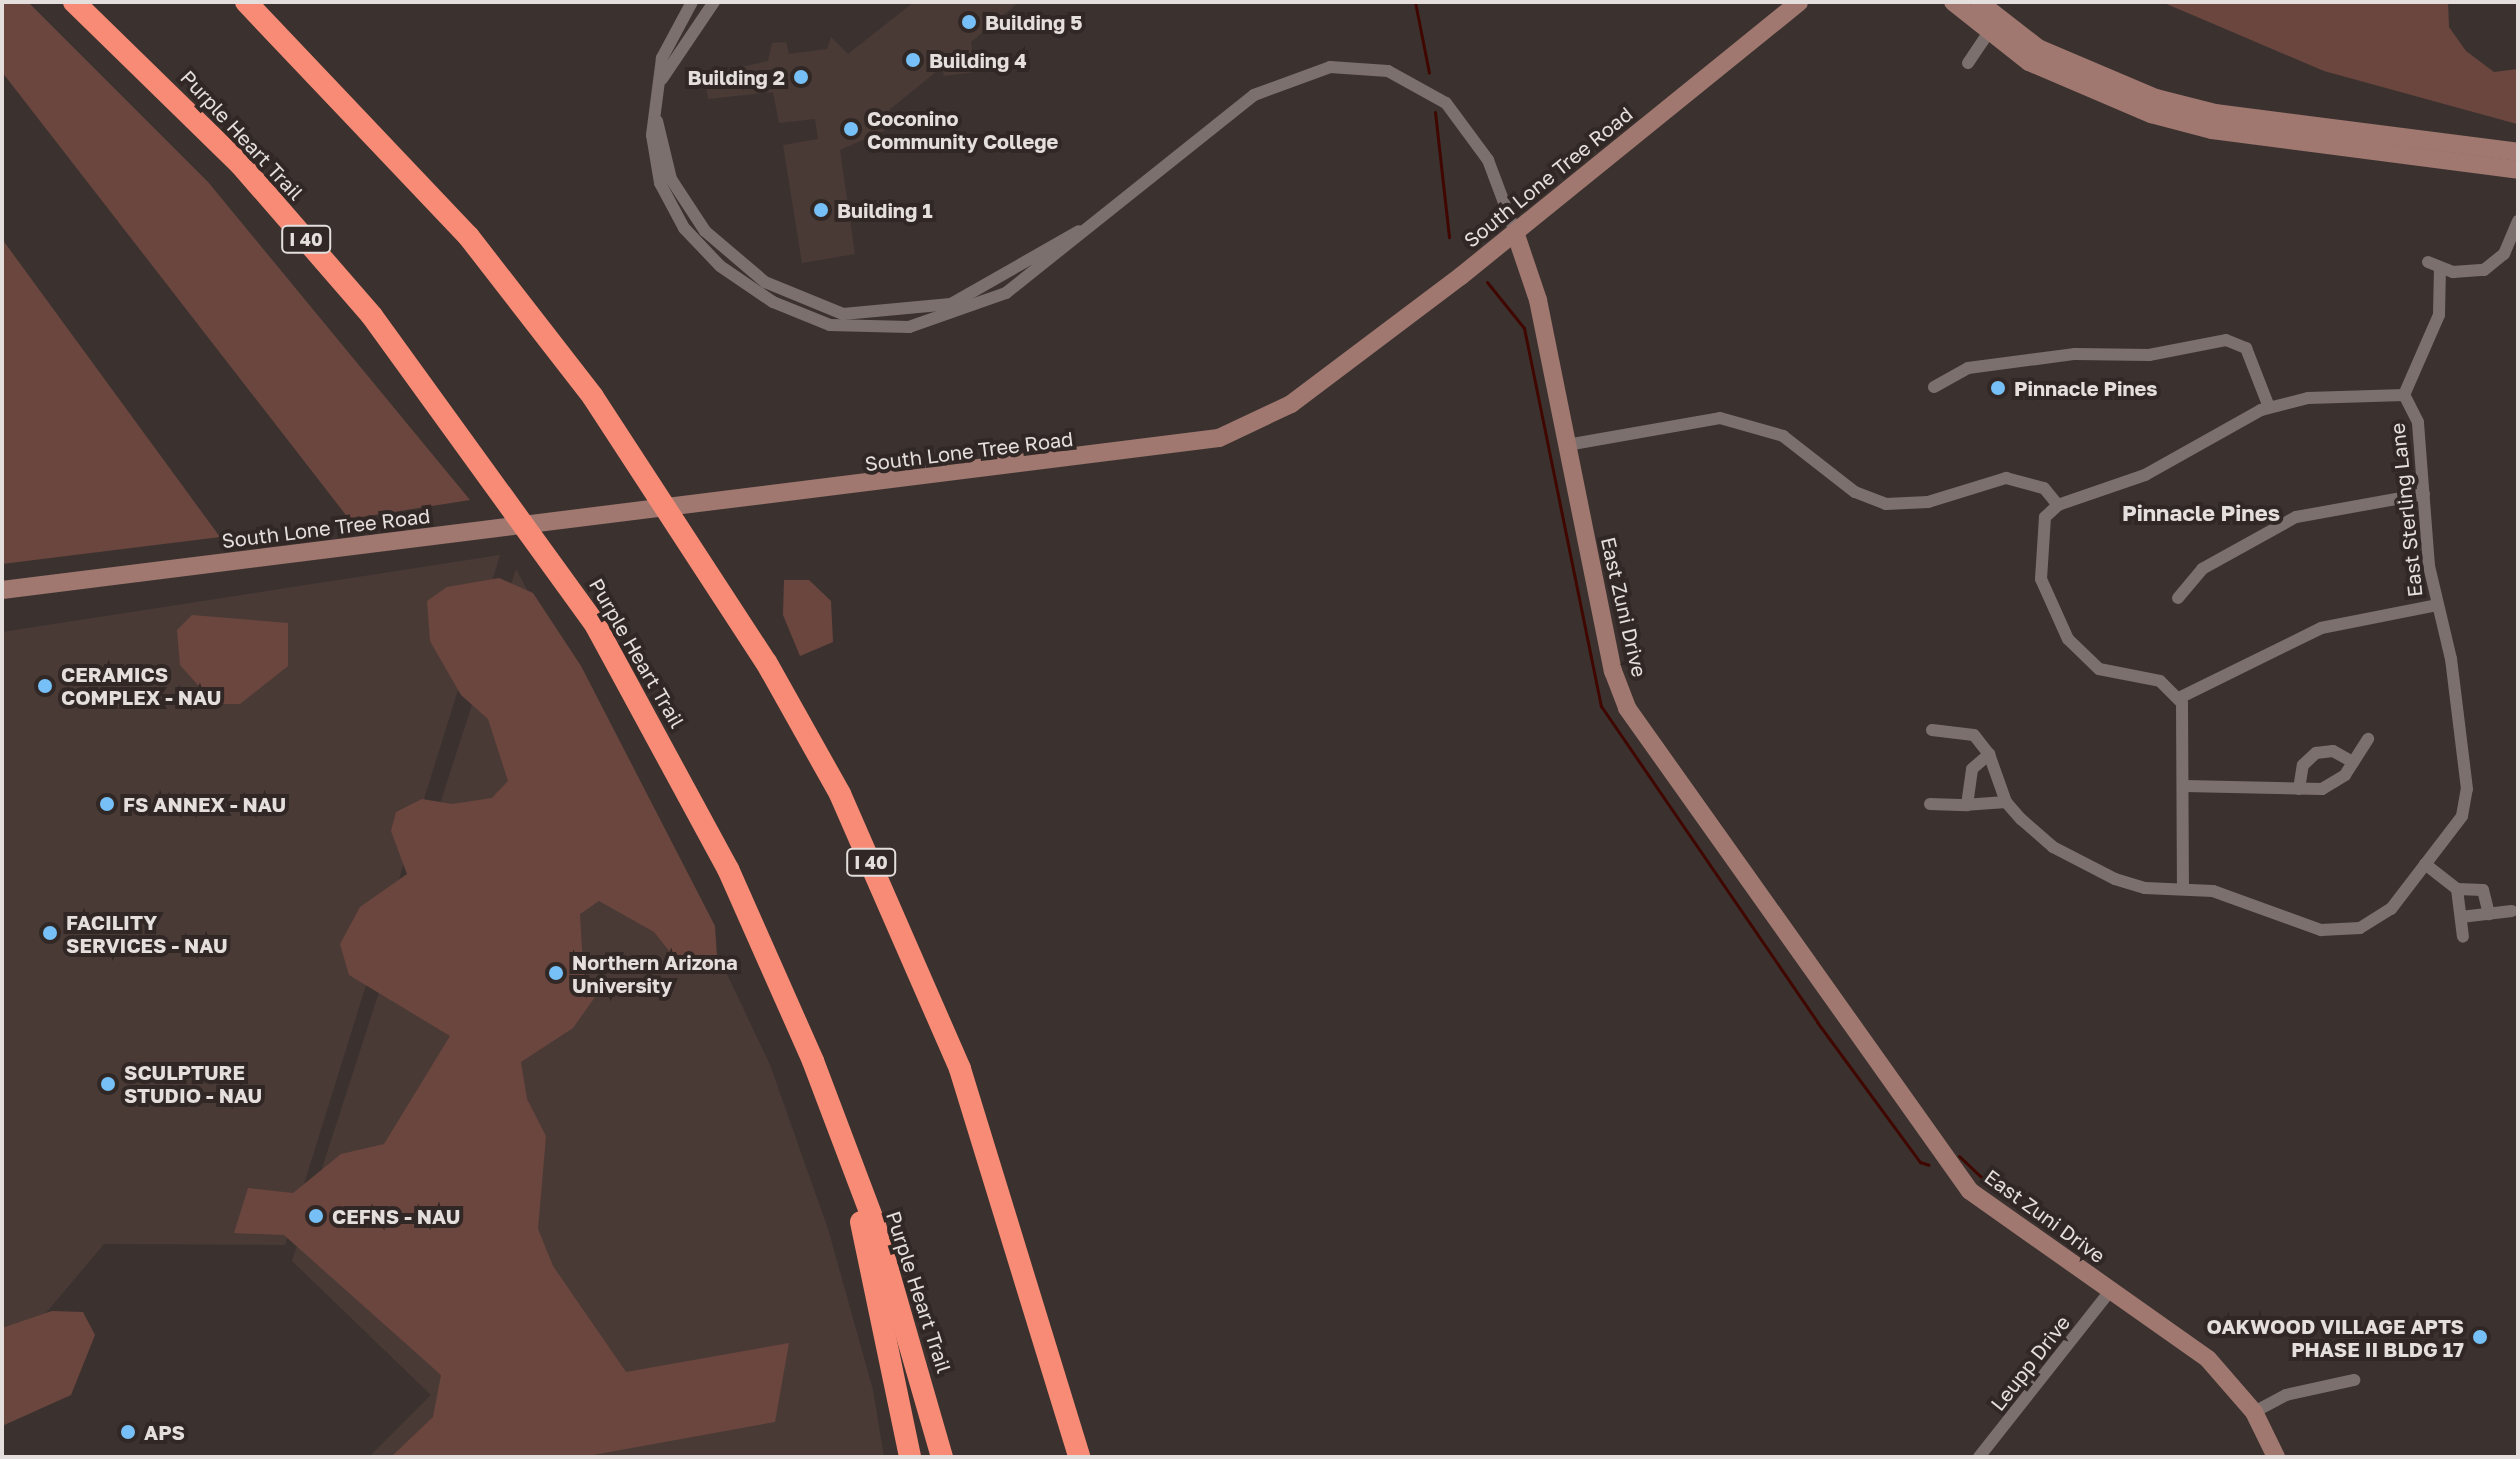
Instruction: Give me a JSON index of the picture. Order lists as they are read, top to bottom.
{
  "streets": {
    "highway": ["Purple Heart Trail", "I 40"],
    "main road": ["South Lone Tree Road", "East Zuni Drive"],
    "street": ["East Sterling Lane", "Leupp Drive"]
  },
  "crossings": [
    ["South Lone Tree Road", "East Zuni Drive"],
    ["East Zuni Drive", "Leupp Drive"]
  ],
  "districts": ["Pinnacle Pines"],
  "places": [
    "Building 5",
    "Building 4",
    "Building 2",
    "Coconino Community College",
    "Building 1",
    "Pinnacle Pines",
    "CERAMICS COMPLEX - NAU",
    "FS ANNEX - NAU",
    "FACILITY SERVICES - NAU",
    "Northern Arizona University",
    "SCULPTURE STUDIO - NAU",
    "CEFNS - NAU",
    "OAKWOOD VILLAGE APTS PHASE II BLDG 17",
    "APS"
  ]
}
